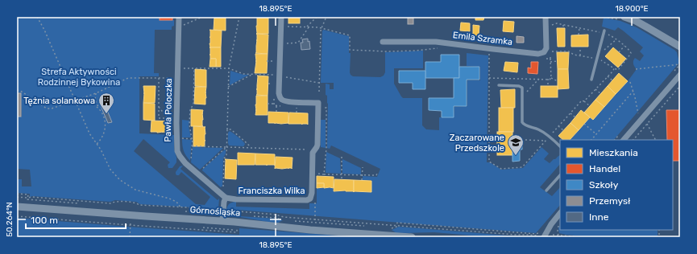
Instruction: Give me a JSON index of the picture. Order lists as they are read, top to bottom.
{
  "streets": {
    "street": [
      "Emila Szramka",
      "Pawła Poloczka",
      "Franciszka Wilka",
      "Górnośląska"
    ]
  },
  "crossings": [
    ["Pawła Poloczka", "Franciszka Wilka"]
  ],
  "parks": ["Strefa Aktywności Rodzinnej Bykowina"],
  "places": {
    "building": ["Tężnia solankowa"],
    "school or university": ["Zaczarowane Przedszkole"]
  },
  "legend": [
    "Mieszkania",
    "Handel",
    "Szkoły",
    "Przemysł",
    "Inne"
  ],
  "scale_bar": "100 m",
  "coordinates": ["18.895°E", "18.900°E", "50.264°N"]
}
